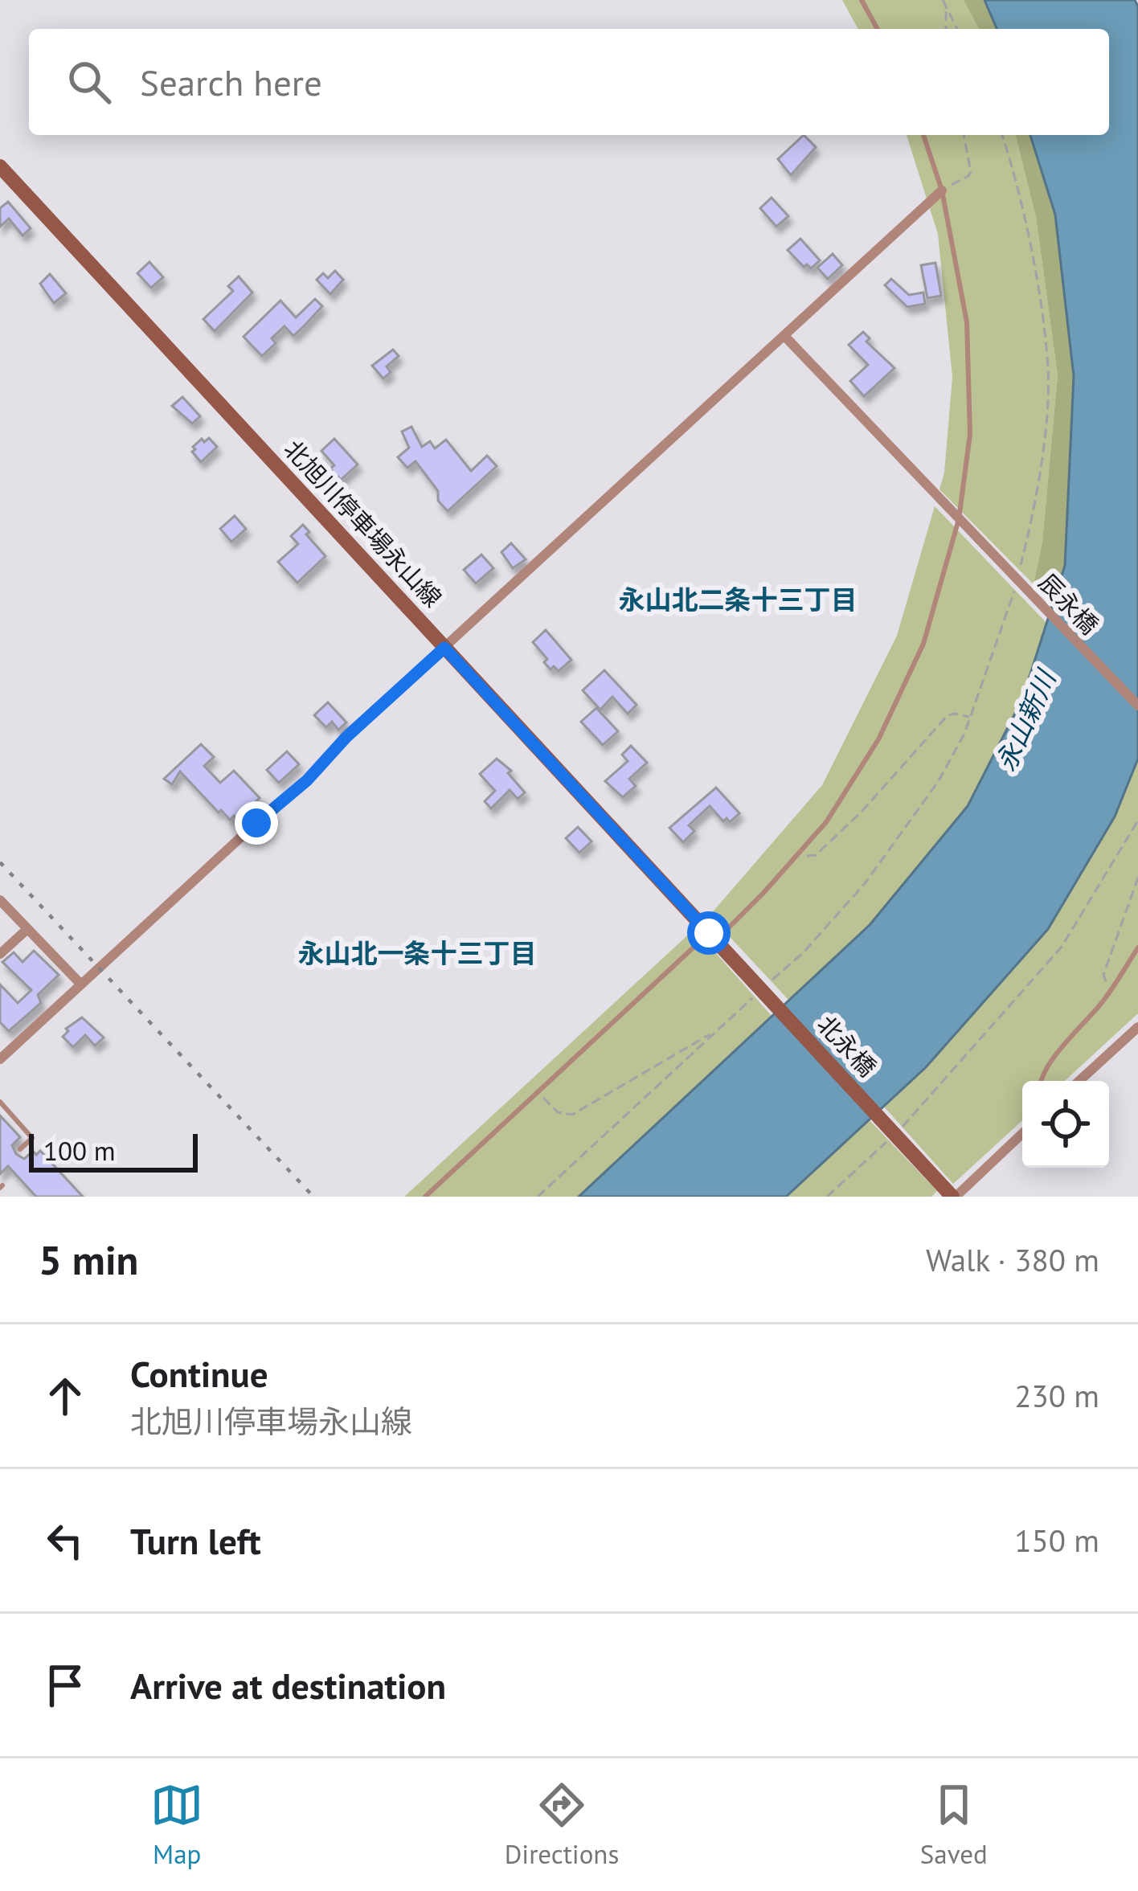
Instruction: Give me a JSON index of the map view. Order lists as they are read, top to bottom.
{
  "streets": {
    "main road": ["北旭川停車場永山線", "北永橋"],
    "street": ["辰永橋"]
  },
  "crossings": [
    ["北旭川停車場永山線", "北永橋"]
  ],
  "districts": ["永山北二条十三丁目", "永山北一条十三丁目"],
  "water": ["永山新川"],
  "scale_bar": "100 m",
  "page": {
    "search": "Search here",
    "scale": "100 m",
    "heading": ["5 min", "Walk · 380 m"],
    "list": [
      ["Continue", "北旭川停車場永山線", "230 m"],
      ["Turn left", "150 m"],
      "Arrive at destination"
    ],
    "nav": ["Map", "Directions", "Saved"]
  }
}
